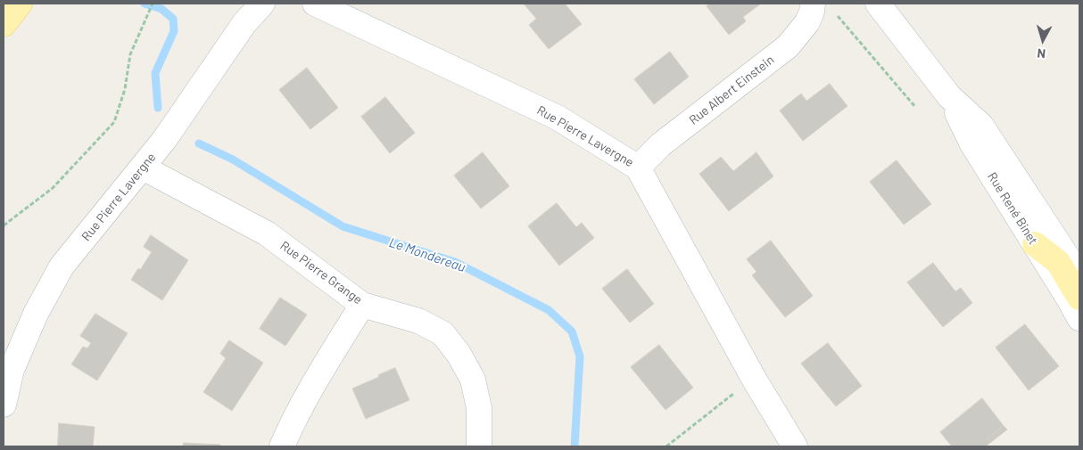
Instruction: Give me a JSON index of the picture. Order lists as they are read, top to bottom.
{
  "streets": {
    "street": [
      "Rue Albert Einstein",
      "Rue Pierre Lavergne",
      "Rue René Binet",
      "Rue Pierre Grange"
    ]
  },
  "crossings": [
    ["Rue Albert Einstein", "Rue Pierre Lavergne"],
    ["Rue Pierre Lavergne", "Rue Pierre Grange"]
  ],
  "water": ["Le Mondereau"],
  "north": "bottom"
}
